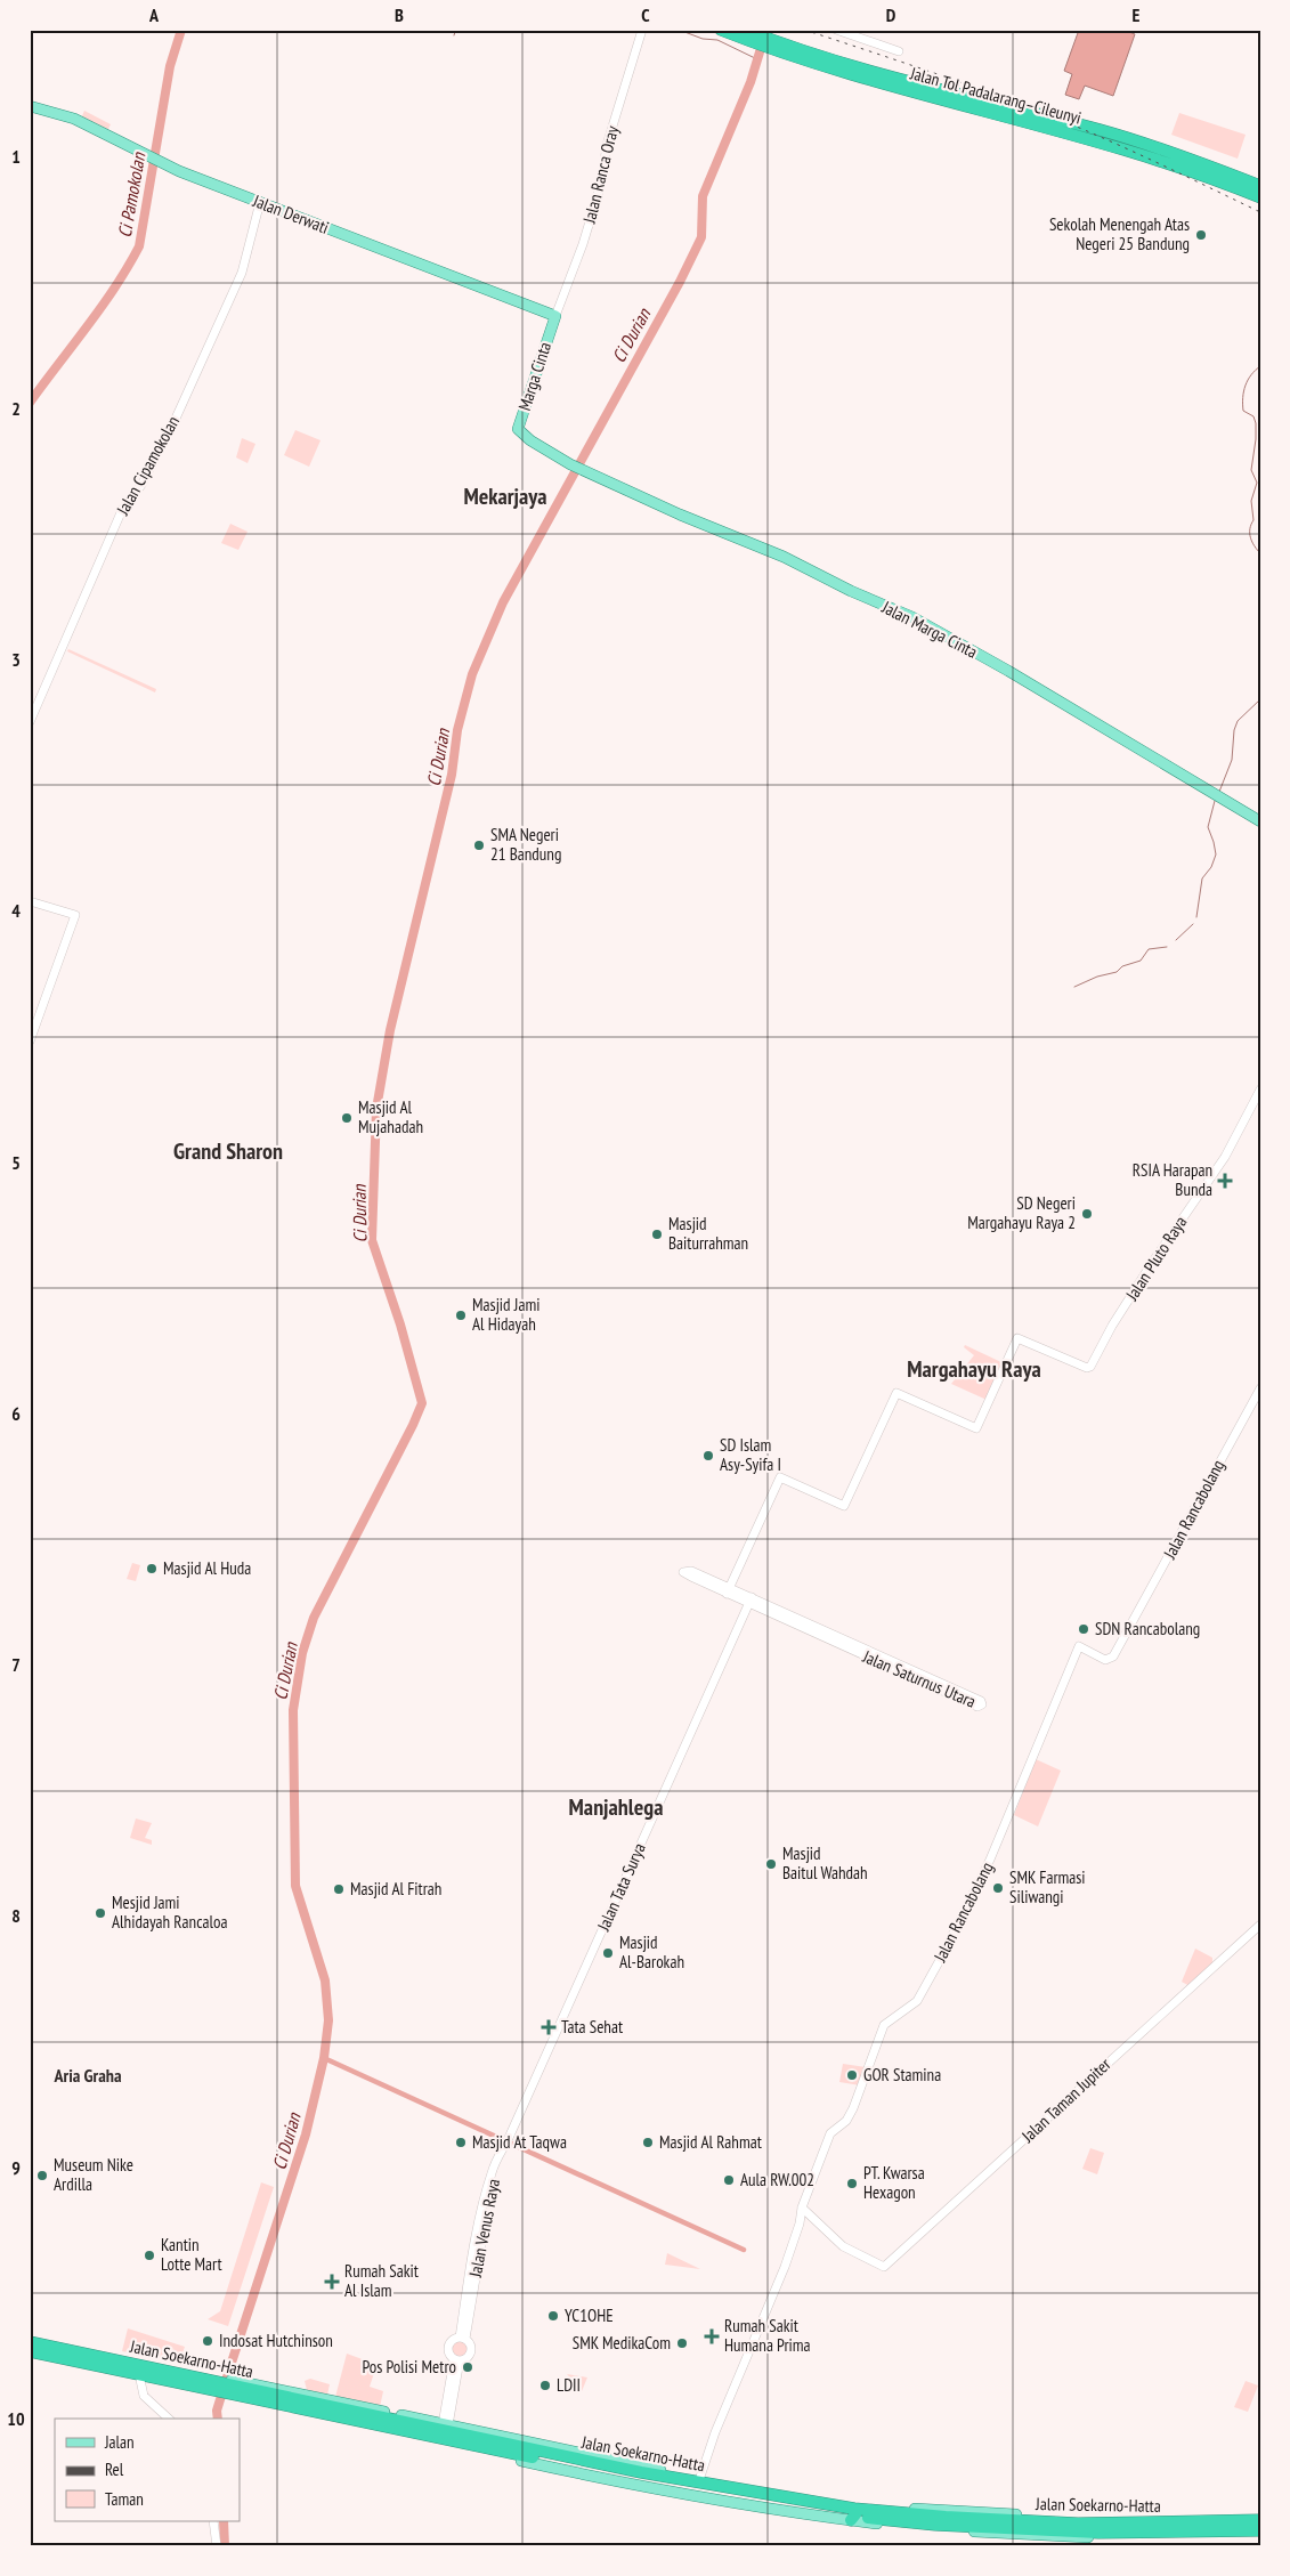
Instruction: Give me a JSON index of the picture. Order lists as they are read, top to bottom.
{
  "streets": {
    "highway": ["Jalan Tol Padalarang–Cileunyi", "Jalan Soekarno-Hatta"],
    "main road": ["Jalan Derwati", "Marga Cinta", "Jalan Marga Cinta"],
    "street": [
      "Jalan Ranca Oray",
      "Jalan Cipamokolan",
      "Jalan Pluto Raya",
      "Jalan Rancabolang",
      "Jalan Saturnus Utara",
      "Jalan Tata Surya",
      "Jalan Taman Jupiter",
      "Jalan Venus Raya"
    ]
  },
  "crossings": [
    ["Jalan Ranca Oray", "Jalan Derwati"],
    ["Jalan Ranca Oray", "Marga Cinta"],
    ["Jalan Derwati", "Marga Cinta"],
    ["Jalan Derwati", "Jalan Cipamokolan"],
    ["Marga Cinta", "Jalan Marga Cinta"],
    ["Jalan Pluto Raya", "Jalan Saturnus Utara"],
    ["Jalan Pluto Raya", "Jalan Tata Surya"],
    ["Jalan Rancabolang", "Jalan Taman Jupiter"],
    ["Jalan Rancabolang", "Jalan Soekarno-Hatta"],
    ["Jalan Saturnus Utara", "Jalan Tata Surya"],
    ["Jalan Tata Surya", "Jalan Venus Raya"]
  ],
  "districts": [
    "Mekarjaya",
    "Grand Sharon",
    "Margahayu Raya",
    "Manjahlega",
    "Aria Graha"
  ],
  "water": ["Ci Pamokolan", "Ci Durian"],
  "places": {
    "other": [
      "Sekolah Menengah Atas Negeri 25 Bandung",
      "SMA Negeri 21 Bandung",
      "Masjid Al Mujahadah",
      "SD Negeri Margahayu Raya 2",
      "Masjid Baiturrahman",
      "Masjid Jami Al Hidayah",
      "SD Islam Asy-Syifa I",
      "Masjid Al Huda",
      "SDN Rancabolang",
      "Masjid Baitul Wahdah",
      "SMK Farmasi Siliwangi",
      "Masjid Al Fitrah",
      "Mesjid Jami Alhidayah Rancaloa",
      "Masjid Al-Barokah",
      "GOR Stamina",
      "Masjid At Taqwa",
      "Masjid Al Rahmat",
      "Museum Nike Ardilla",
      "Aula RW.002",
      "PT. Kwarsa Hexagon",
      "Kantin Lotte Mart",
      "YC1OHE",
      "Indosat Hutchinson",
      "SMK MedikaCom",
      "Pos Polisi Metro",
      "LDII"
    ],
    "health": [
      "RSIA Harapan Bunda",
      "Tata Sehat",
      "Rumah Sakit Al Islam",
      "Rumah Sakit Humana Prima"
    ]
  },
  "legend": ["Jalan", "Rel", "Taman"],
  "grid": {
    "columns": [
      "A",
      "B",
      "C",
      "D",
      "E"
    ],
    "rows": [
      "1",
      "2",
      "3",
      "4",
      "5",
      "6",
      "7",
      "8",
      "9",
      "10"
    ]
  }
}
